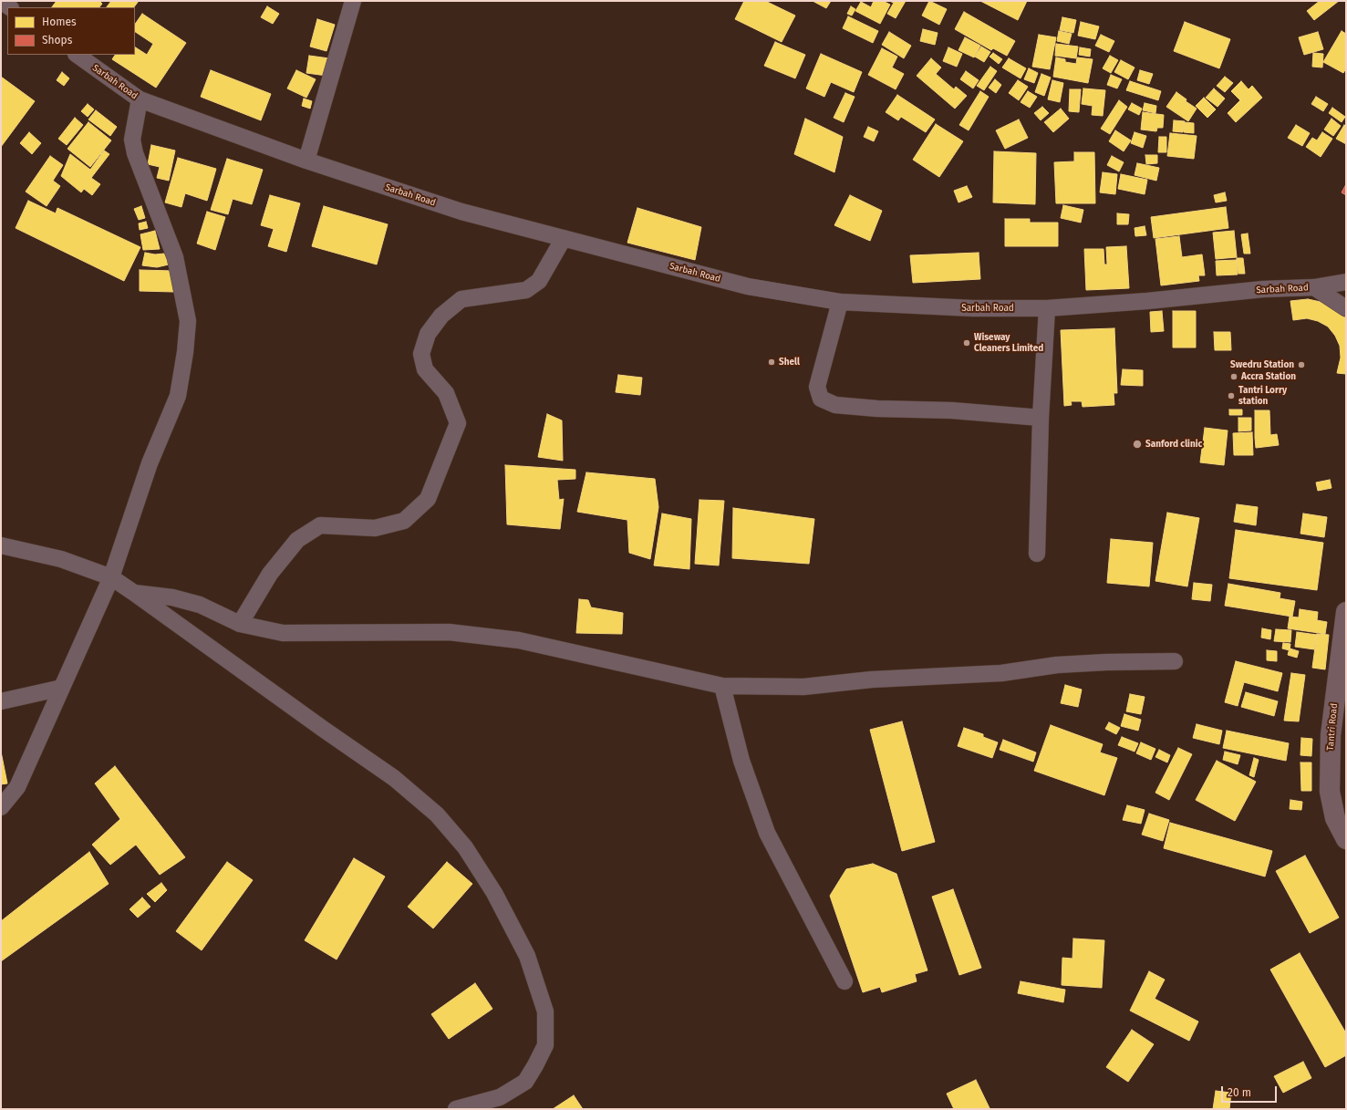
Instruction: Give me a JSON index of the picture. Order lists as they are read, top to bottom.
{
  "streets": {
    "street": ["Sarbah Road", "Tantri Road"]
  },
  "places": [
    "Wiseway Cleaners Limited",
    "Shell",
    "Swedru Station",
    "Accra Station",
    "Tantri Lorry station",
    "Sanford clinic"
  ],
  "legend": ["Homes", "Shops"],
  "scale_bar": "20 m"
}
